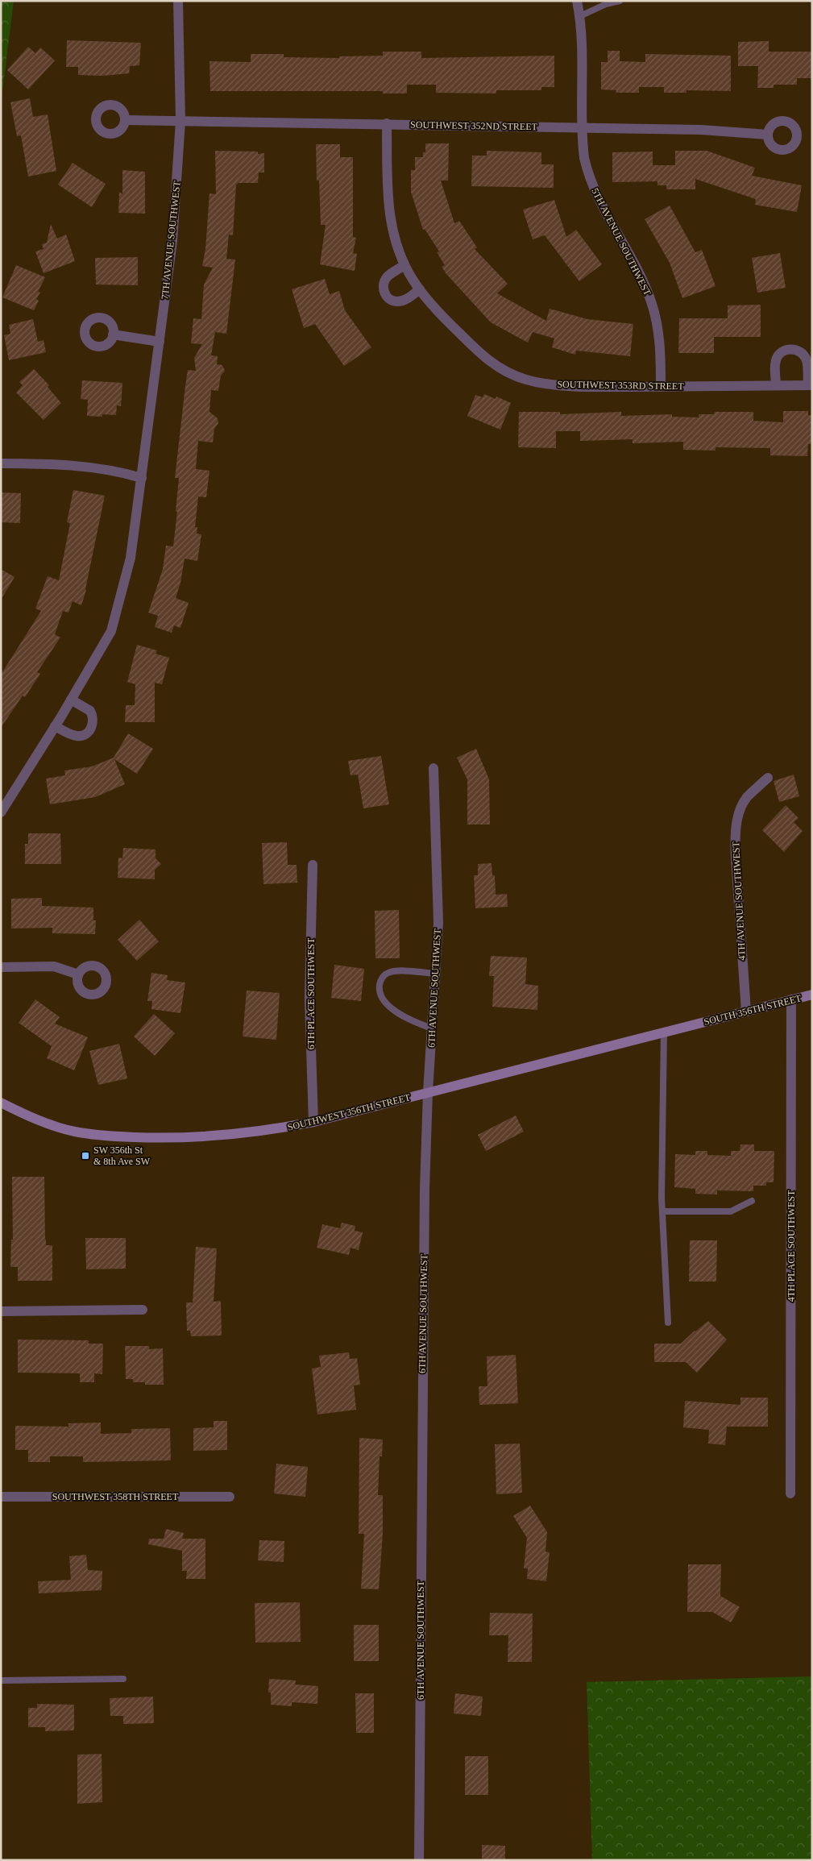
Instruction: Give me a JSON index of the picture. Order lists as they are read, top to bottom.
{
  "streets": {
    "main road": ["SOUTH 356TH STREET", "SOUTHWEST 356TH STREET"],
    "street": [
      "SOUTHWEST 352ND STREET",
      "7TH AVENUE SOUTHWEST",
      "5TH AVENUE SOUTHWEST",
      "SOUTHWEST 353RD STREET",
      "4TH AVENUE SOUTHWEST",
      "6TH AVENUE SOUTHWEST",
      "6TH PLACE SOUTHWEST",
      "4TH PLACE SOUTHWEST",
      "SOUTHWEST 358TH STREET"
    ]
  },
  "crossings": [
    ["SOUTHWEST 352ND STREET", "7TH AVENUE SOUTHWEST"],
    ["SOUTHWEST 352ND STREET", "5TH AVENUE SOUTHWEST"],
    ["5TH AVENUE SOUTHWEST", "SOUTHWEST 353RD STREET"],
    ["4TH AVENUE SOUTHWEST", "SOUTH 356TH STREET"],
    ["6TH AVENUE SOUTHWEST", "SOUTHWEST 356TH STREET"],
    ["6TH PLACE SOUTHWEST", "SOUTHWEST 356TH STREET"],
    ["SOUTH 356TH STREET", "SOUTHWEST 356TH STREET"],
    ["SOUTH 356TH STREET", "4TH PLACE SOUTHWEST"]
  ],
  "places": {
    "transit": ["SW 356th St & 8th Ave SW"]
  }
}
